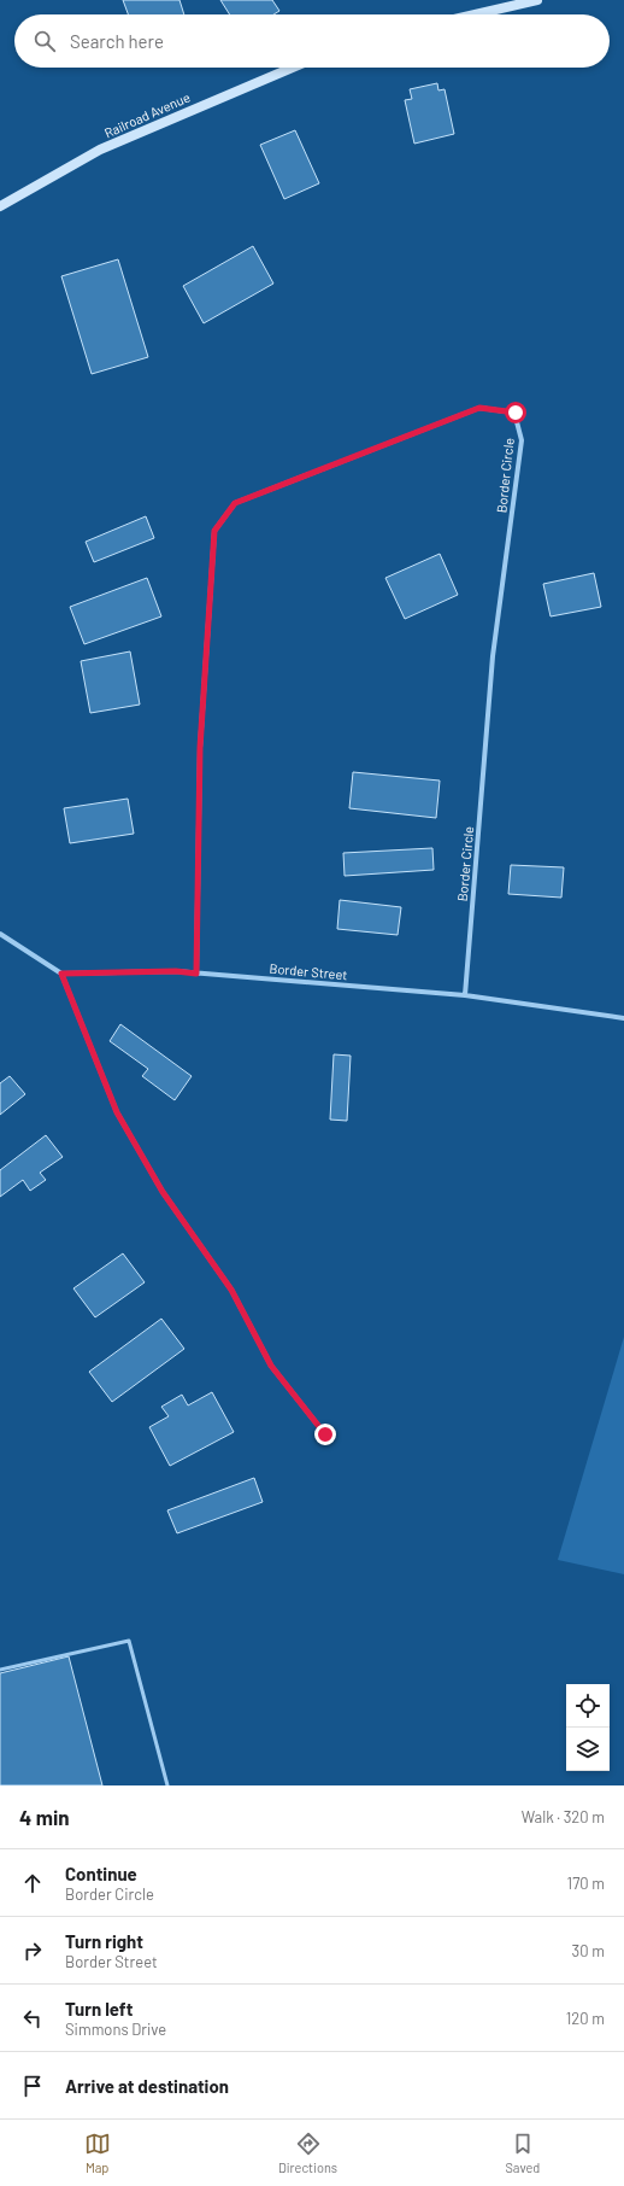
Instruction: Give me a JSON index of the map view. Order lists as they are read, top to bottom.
{
  "streets": {
    "street": ["Railroad Avenue", "Border Circle", "Border Street"]
  },
  "crossings": [
    ["Border Circle", "Border Street"]
  ],
  "page": {
    "search": "Search here",
    "heading": ["4 min", "Walk · 320 m"],
    "list": [
      ["Continue", "Border Circle", "170 m"],
      ["Turn right", "Border Street", "30 m"],
      ["Turn left", "Simmons Drive", "120 m"],
      "Arrive at destination"
    ],
    "nav": ["Map", "Directions", "Saved"]
  }
}
